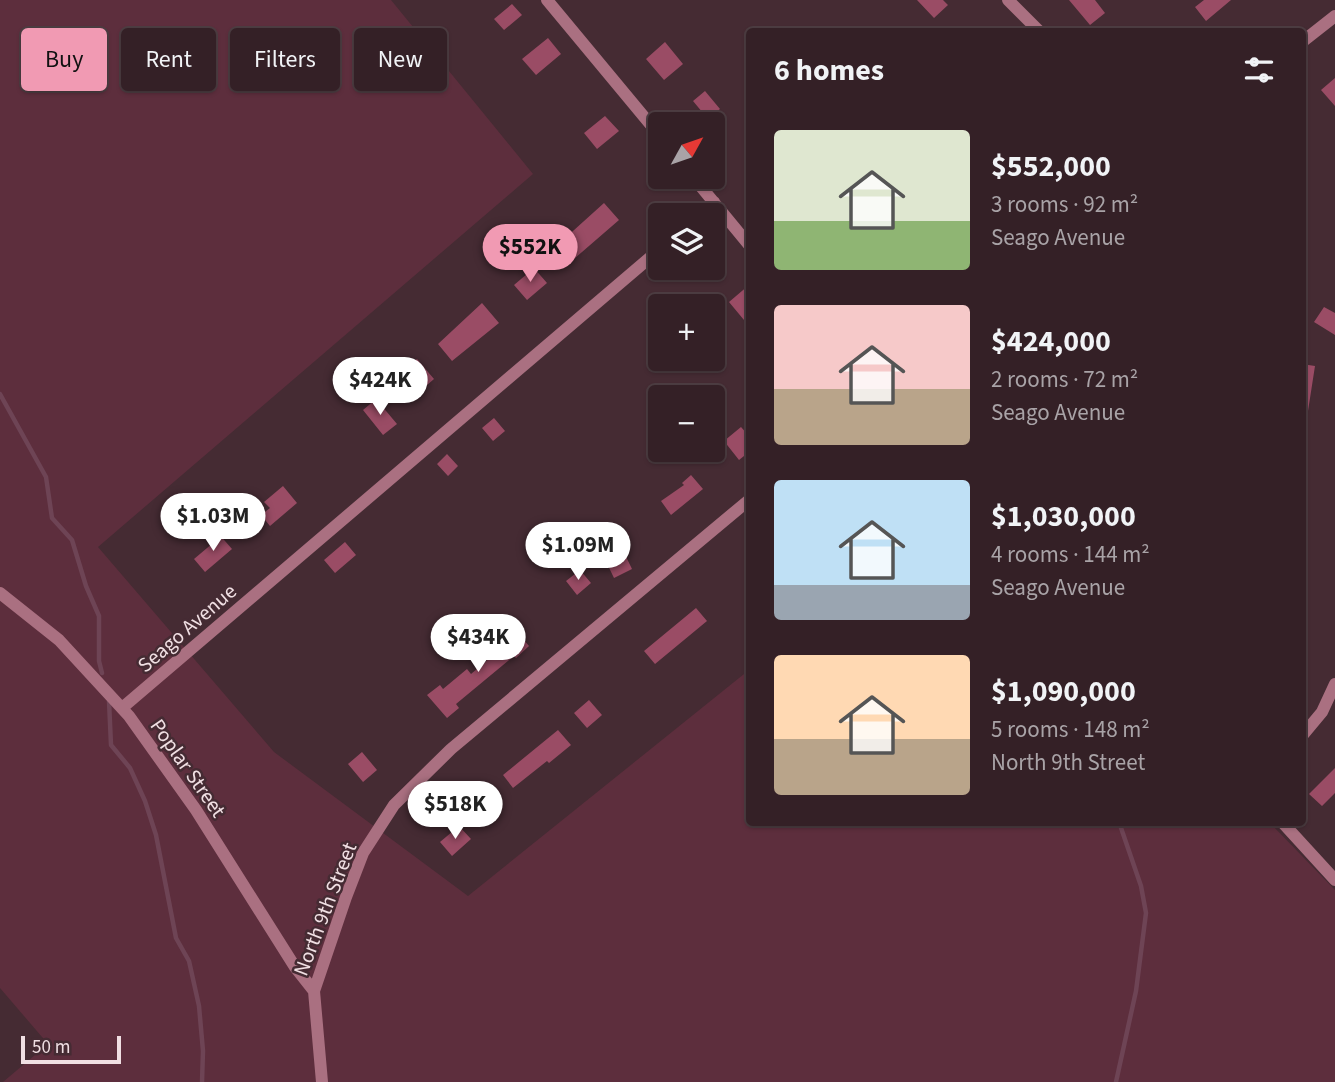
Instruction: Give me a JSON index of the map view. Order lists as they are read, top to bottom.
{
  "streets": {
    "street": ["Seago Avenue", "Poplar Street", "North 9th Street"]
  },
  "crossings": [
    ["Seago Avenue", "Poplar Street"],
    ["Poplar Street", "North 9th Street"]
  ],
  "scale_bar": "50 m",
  "north": "top right",
  "page": {
    "chip": [
      "Buy",
      "Rent",
      "Filters",
      "New"
    ],
    "heading": "6 homes",
    "map_buttons": ["+", "−"],
    "list": [
      {
        "name": "$552,000",
        "note": "3 rooms · 92 m² · Seago Avenue"
      },
      {
        "name": "$424,000",
        "note": "2 rooms · 72 m² · Seago Avenue"
      },
      {
        "name": "$1,030,000",
        "note": "4 rooms · 144 m² · Seago Avenue"
      },
      {
        "name": "$1,090,000",
        "note": "5 rooms · 148 m² · North 9th Street"
      }
    ],
    "price": [
      "$552K",
      "$424K",
      "$1.03M",
      "$1.09M",
      "$434K",
      "$518K"
    ],
    "scale": "50 m"
  }
}
